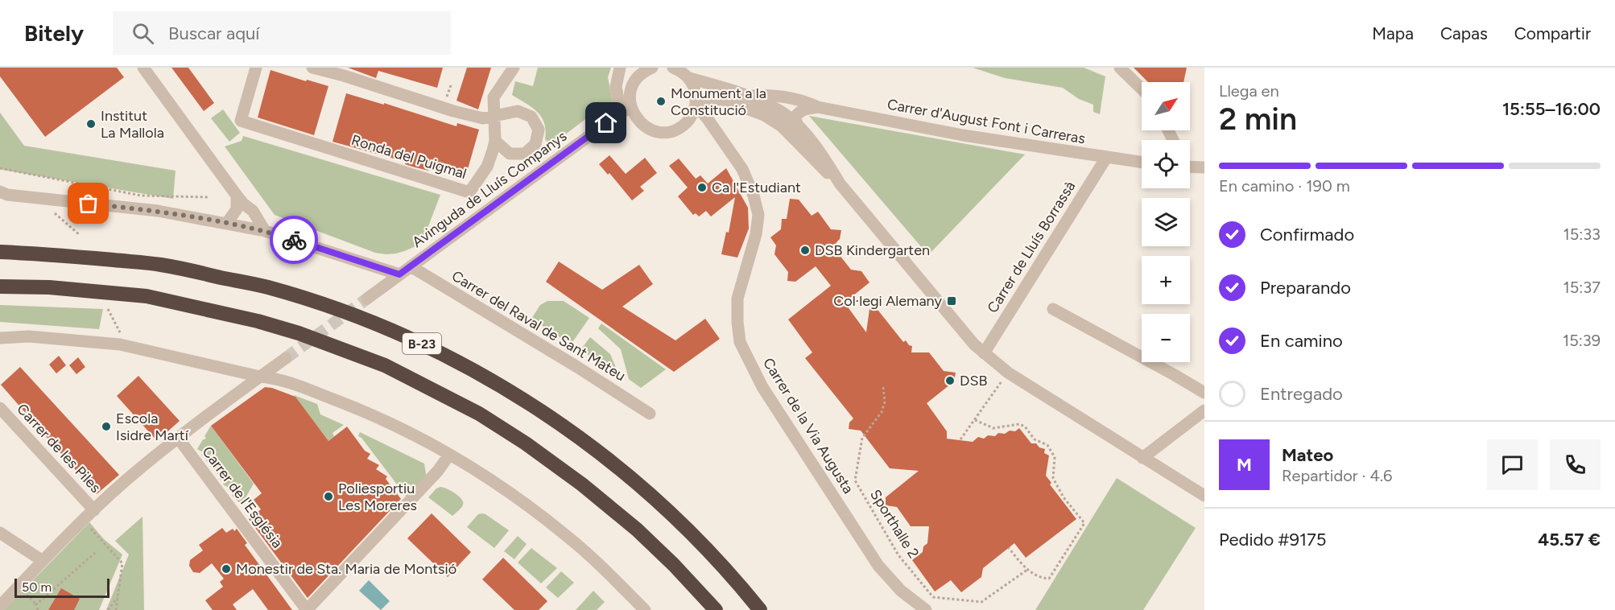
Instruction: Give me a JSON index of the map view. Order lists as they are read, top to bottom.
{
  "streets": {
    "highway": ["B-23"],
    "street": [
      "Carrer d'August Font i Carreras",
      "Ronda del Puigmal",
      "Avinguda de Lluís Companys",
      "Carrer de Lluís Borrassà",
      "Carrer del Raval de Sant Mateu",
      "Carrer de la Via Augusta",
      "Carrer de les Piles",
      "Carrer de l'Església"
    ],
    "path": ["Sporthalle 2"]
  },
  "crossings": [
    ["Carrer d'August Font i Carreras", "Carrer de Lluís Borrassà"],
    ["Avinguda de Lluís Companys", "Carrer del Raval de Sant Mateu"]
  ],
  "places": {
    "other": [
      "Monument a la Constitució",
      "Institut La Mallola",
      "Ca l'Estudiant",
      "DSB Kindergarten",
      "DSB",
      "Escola Isidre Martí",
      "Poliesportiu Les Moreres",
      "Monestir de Sta. Maria de Montsió"
    ],
    "transit": ["Col·legi Alemany"]
  },
  "scale_bar": "50 m",
  "north": "top right",
  "page": {
    "header": "Bitely",
    "search": "Buscar aquí",
    "nav": ["Mapa", "Capas", "Compartir"],
    "heading": ["2 min", "Llega en", "15:55–16:00"],
    "panel": [
      "Mateo",
      "Repartidor · 4.6",
      "Pedido #9175",
      "45.57 €"
    ],
    "map_buttons": ["+", "−"],
    "bar": "En camino · 190 m",
    "list": [
      ["Confirmado", "15:33"],
      ["Preparando", "15:37"],
      ["En camino", "15:39"],
      "Entregado"
    ],
    "round": "M",
    "scale": "50 m"
  }
}
